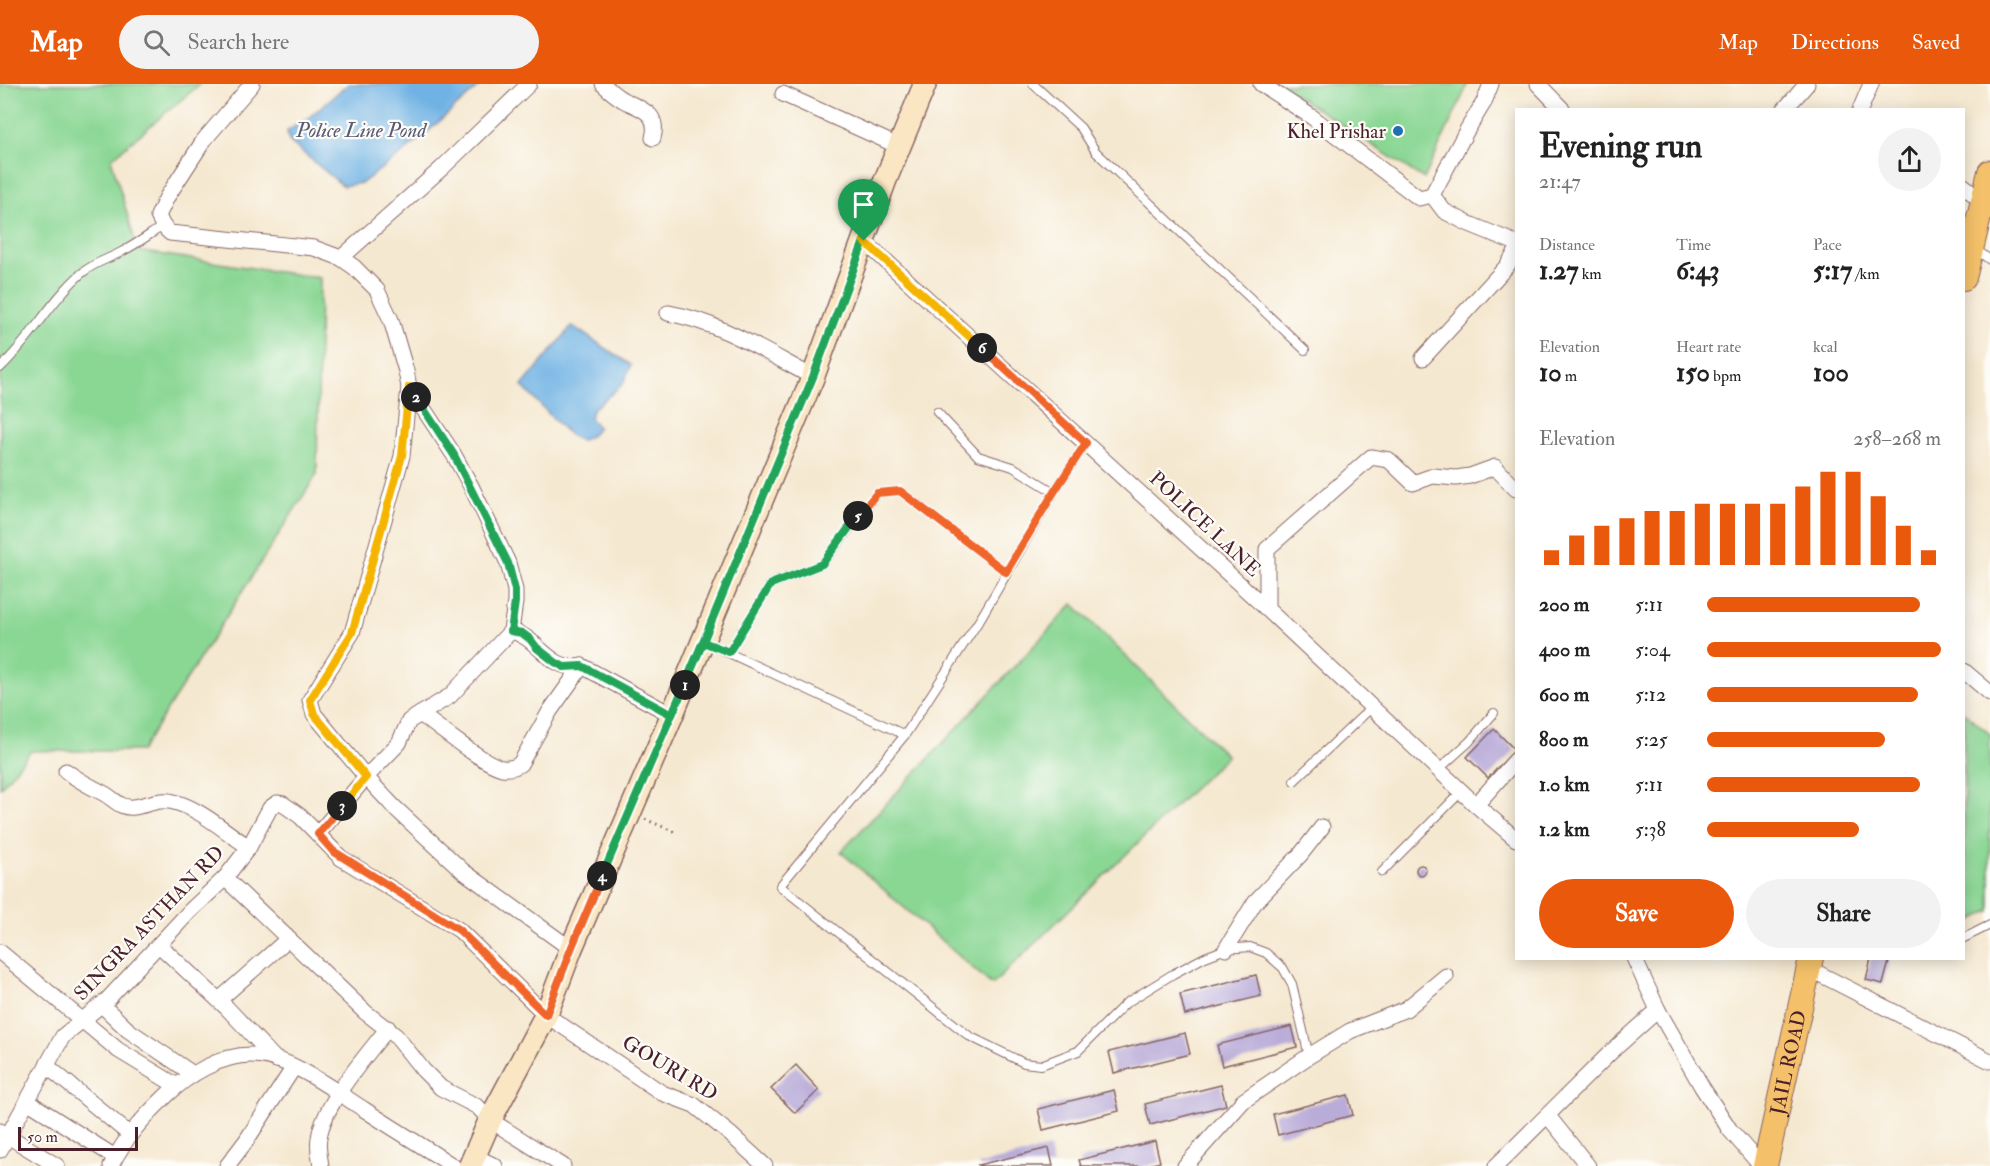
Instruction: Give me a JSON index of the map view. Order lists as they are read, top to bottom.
{
  "streets": {
    "main road": ["JAIL ROAD"],
    "street": ["POLICE LANE", "SINGRA ASTHAN RD", "GOURI RD"]
  },
  "crossings": [
    ["SINGRA ASTHAN RD", "GOURI RD"]
  ],
  "water": ["Police Line Pond"],
  "places": ["Khel Prishar"],
  "scale_bar": "50 m",
  "page": {
    "header": "Map",
    "search": "Search here",
    "nav": ["Map", "Directions", "Saved"],
    "heading": ["Evening run", "21:47"],
    "stats": [
      ["Distance", "1.27 km"],
      ["Time", "6:43"],
      ["Pace", "5:17 /km"],
      ["Elevation", "10 m"],
      ["Heart rate", "150 bpm"],
      ["kcal", "100"]
    ],
    "pins": [
      "6",
      "2",
      "5",
      "1",
      "3",
      "4"
    ],
    "chart": ["Elevation", "258–268 m"],
    "list": [
      {
        "name": "200 m",
        "note": "5:11"
      },
      {
        "name": "400 m",
        "note": "5:04"
      },
      {
        "name": "600 m",
        "note": "5:12"
      },
      {
        "name": "800 m",
        "note": "5:25"
      },
      {
        "name": "1.0 km",
        "note": "5:11"
      },
      {
        "name": "1.2 km",
        "note": "5:38"
      }
    ],
    "buttons": ["Save", "Share"],
    "scale": "50 m"
  }
}
